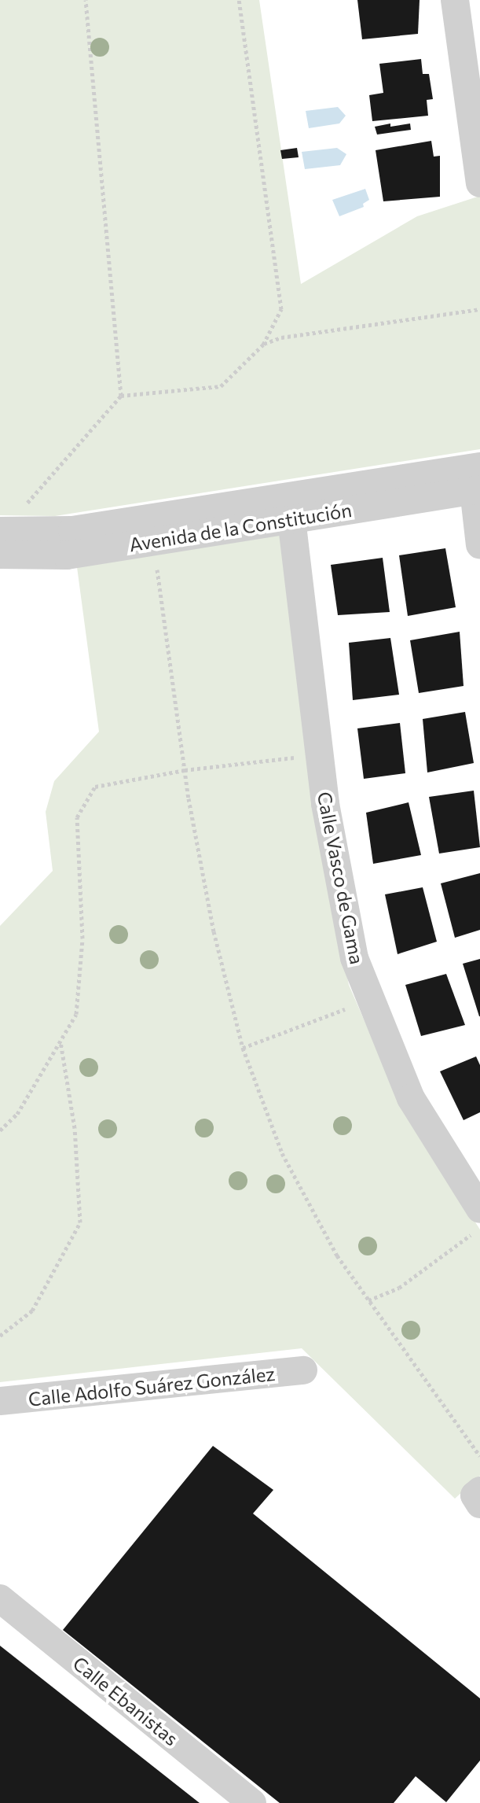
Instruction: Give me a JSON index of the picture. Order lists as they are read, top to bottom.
{
  "streets": {
    "street": [
      "Avenida de la Constitución",
      "Calle Vasco de Gama",
      "Calle Adolfo Suárez González",
      "Calle Ebanistas"
    ]
  },
  "crossings": [
    ["Avenida de la Constitución", "Calle Vasco de Gama"]
  ]
}
